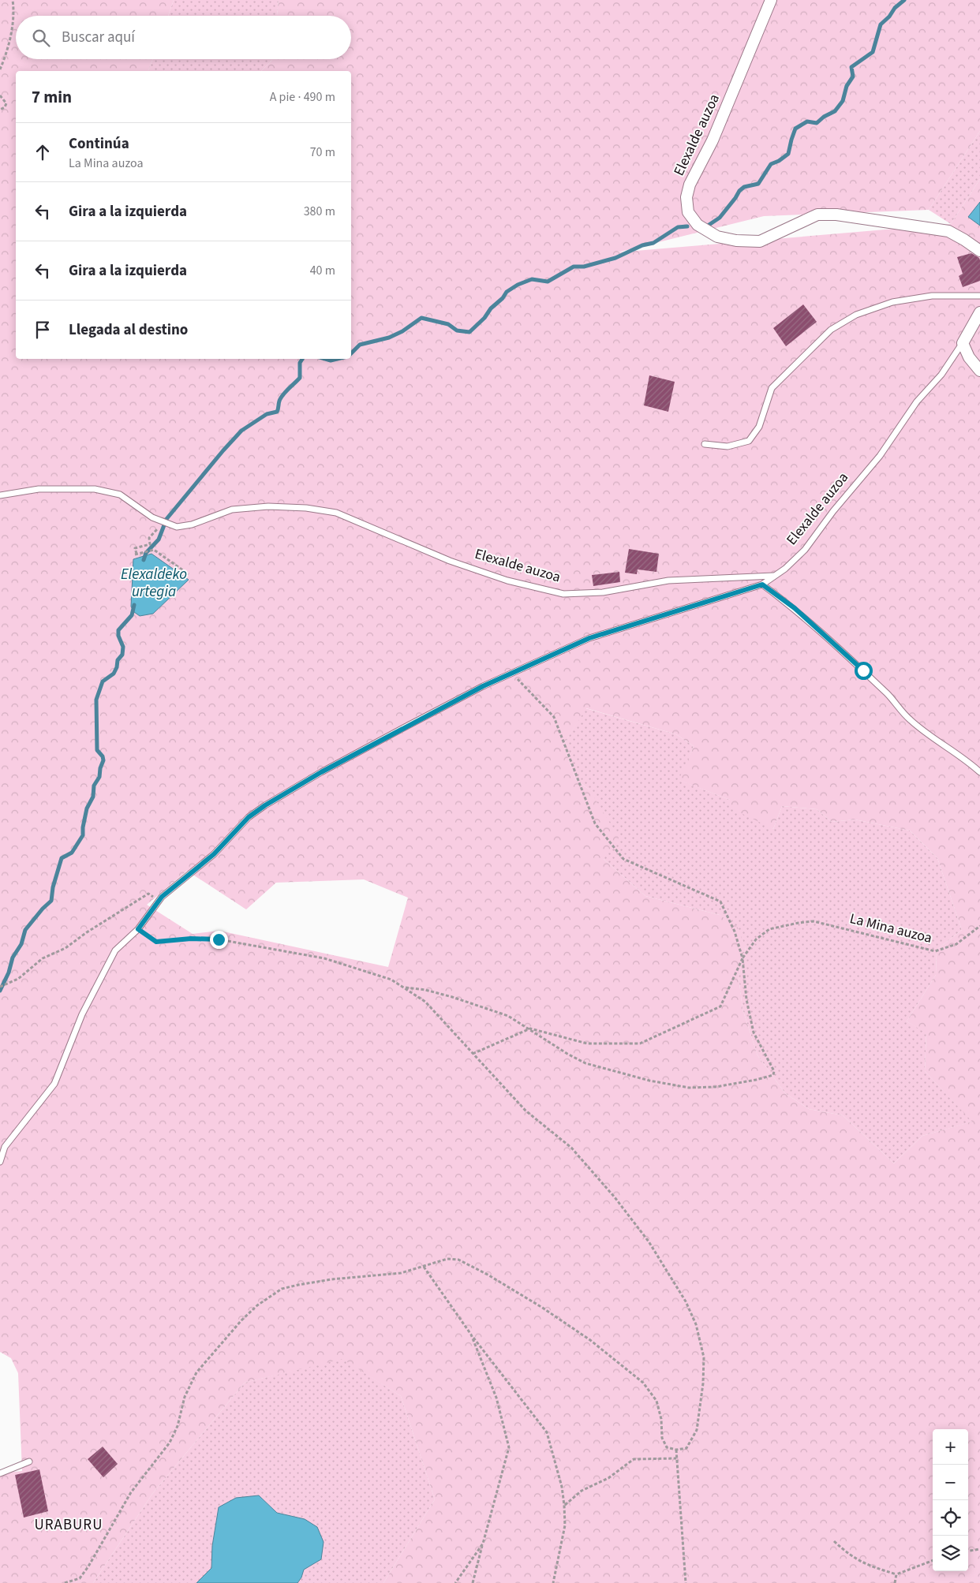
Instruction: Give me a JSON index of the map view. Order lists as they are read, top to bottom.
{
  "streets": {
    "street": ["Elexalde auzoa"],
    "path": ["La Mina auzoa"]
  },
  "districts": ["URABURU"],
  "water": ["Elexaldeko urtegia"],
  "page": {
    "search": "Buscar aquí",
    "heading": ["7 min", "A pie · 490 m"],
    "list": [
      ["Continúa", "La Mina auzoa", "70 m"],
      ["Gira a la izquierda", "380 m"],
      ["Gira a la izquierda", "40 m"],
      "Llegada al destino"
    ],
    "map_buttons": ["+", "−"]
  }
}
